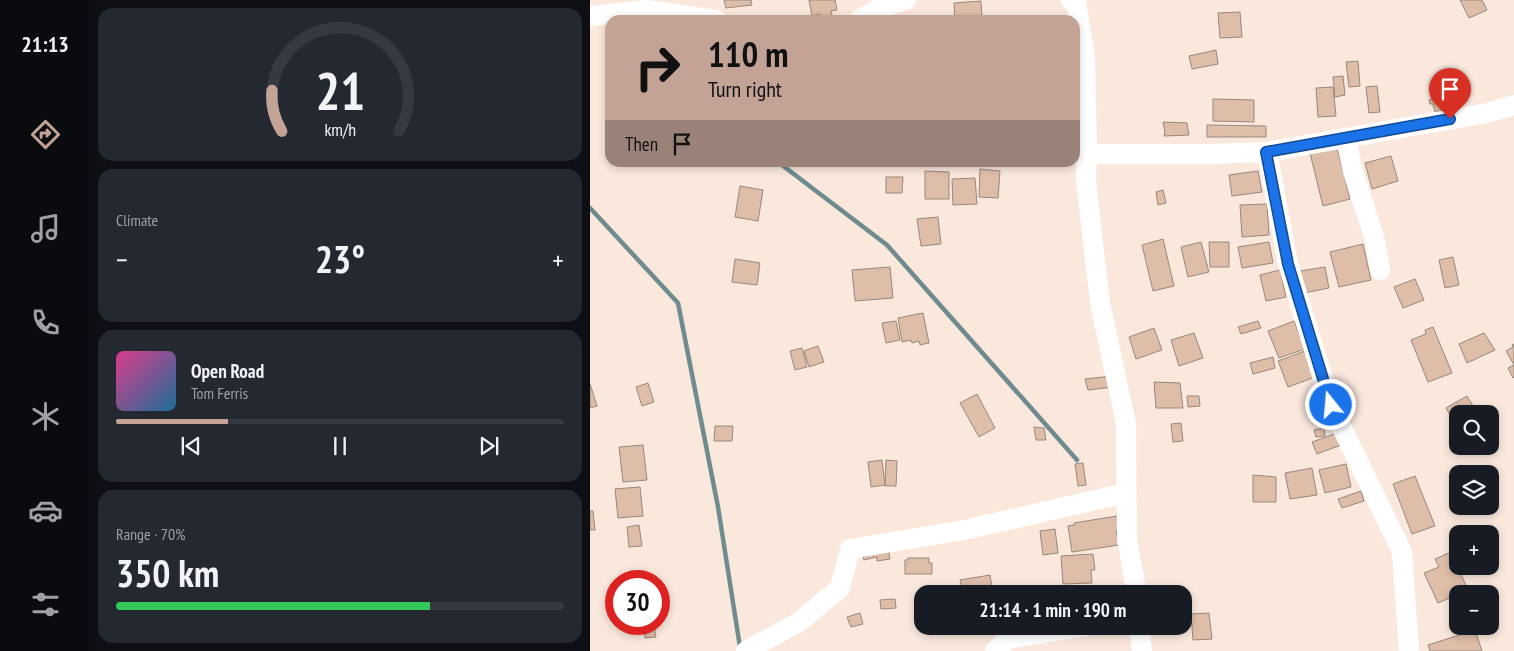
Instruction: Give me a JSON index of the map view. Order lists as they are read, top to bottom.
{
  "page": {
    "tabs": "21:13",
    "turn": ["110 m", "Turn right"],
    "then": "Then",
    "tile": [
      "Climate",
      ["Range · 70%", "350 km"]
    ],
    "heat": ["−", "23°", "+"],
    "song": ["Open Road", "Tom Ferris"],
    "map_buttons": ["+", "−"],
    "limit": "30",
    "trip": "21:14 · 1 min · 190 m",
    "gauge": ["21", "km/h"]
  }
}
